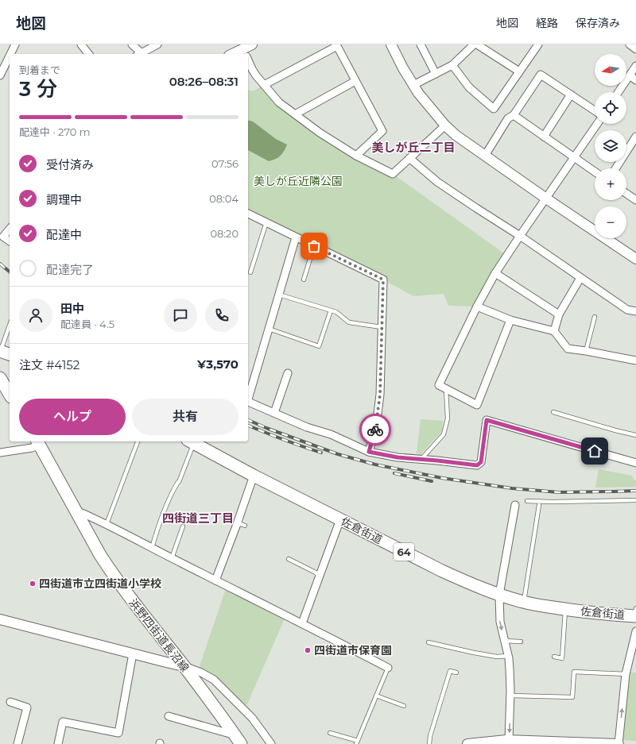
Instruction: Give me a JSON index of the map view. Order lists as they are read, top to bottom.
{
  "streets": {
    "main road": ["佐倉街道", "64", "浜野四街道長沼線"]
  },
  "districts": ["美しが丘二丁目", "四街道三丁目"],
  "parks": ["美しが丘近隣公園"],
  "places": ["四街道市立四街道小学校", "四街道市保育園"],
  "north": "left",
  "page": {
    "header": "地図",
    "nav": ["地図", "経路", "保存済み"],
    "map_buttons": ["+", "−"],
    "heading": ["3 分", "到着まで", "08:26–08:31"],
    "panel": [
      "田中",
      "配達員 · 4.5",
      "注文 #4152",
      "¥3,570"
    ],
    "bar": "配達中 · 270 m",
    "list": [
      ["受付済み", "07:56"],
      ["調理中", "08:04"],
      ["配達中", "08:20"],
      "配達完了"
    ],
    "buttons": ["ヘルプ", "共有"]
  }
}
